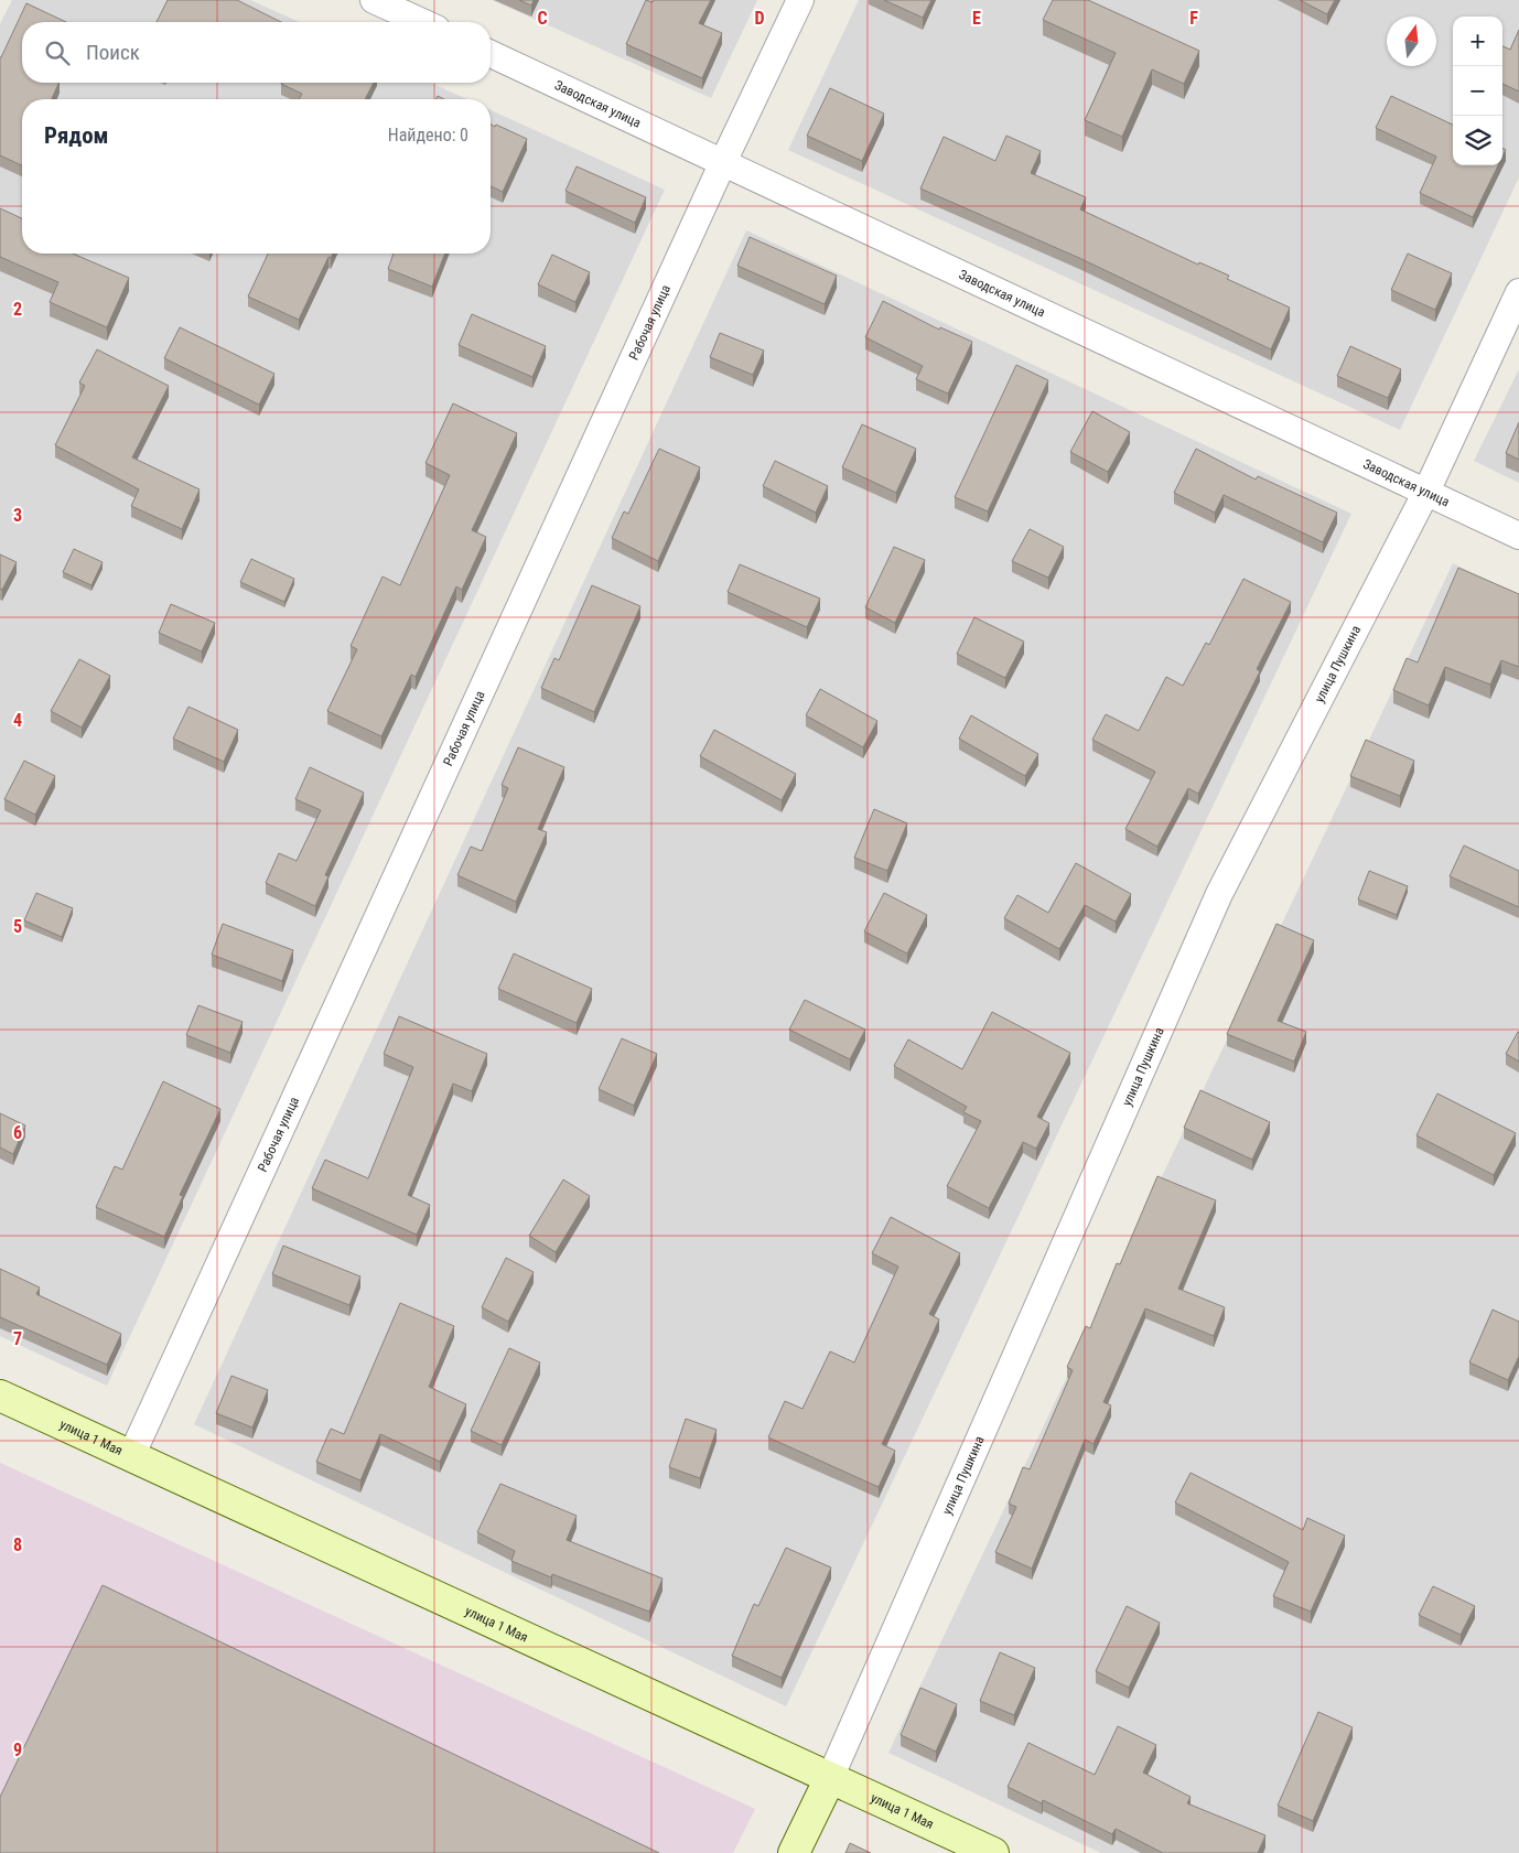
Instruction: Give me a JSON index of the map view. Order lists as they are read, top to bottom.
{
  "streets": {
    "main road": ["улица Пушкина", "улица 1 Мая"],
    "street": ["Заводская улица", "Рабочая улица"]
  },
  "crossings": [
    ["Заводская улица", "Рабочая улица"],
    ["Заводская улица", "улица Пушкина"],
    ["Рабочая улица", "улица 1 Мая"],
    ["улица Пушкина", "улица 1 Мая"]
  ],
  "north": "top",
  "page": {
    "map_buttons": ["+", "−"],
    "search": "Поиск",
    "heading": ["Рядом", "Найдено: 0"]
  },
  "grid": {
    "columns": [
      "C",
      "D",
      "E",
      "F"
    ],
    "rows": [
      "2",
      "3",
      "4",
      "5",
      "6",
      "7",
      "8",
      "9"
    ]
  }
}
